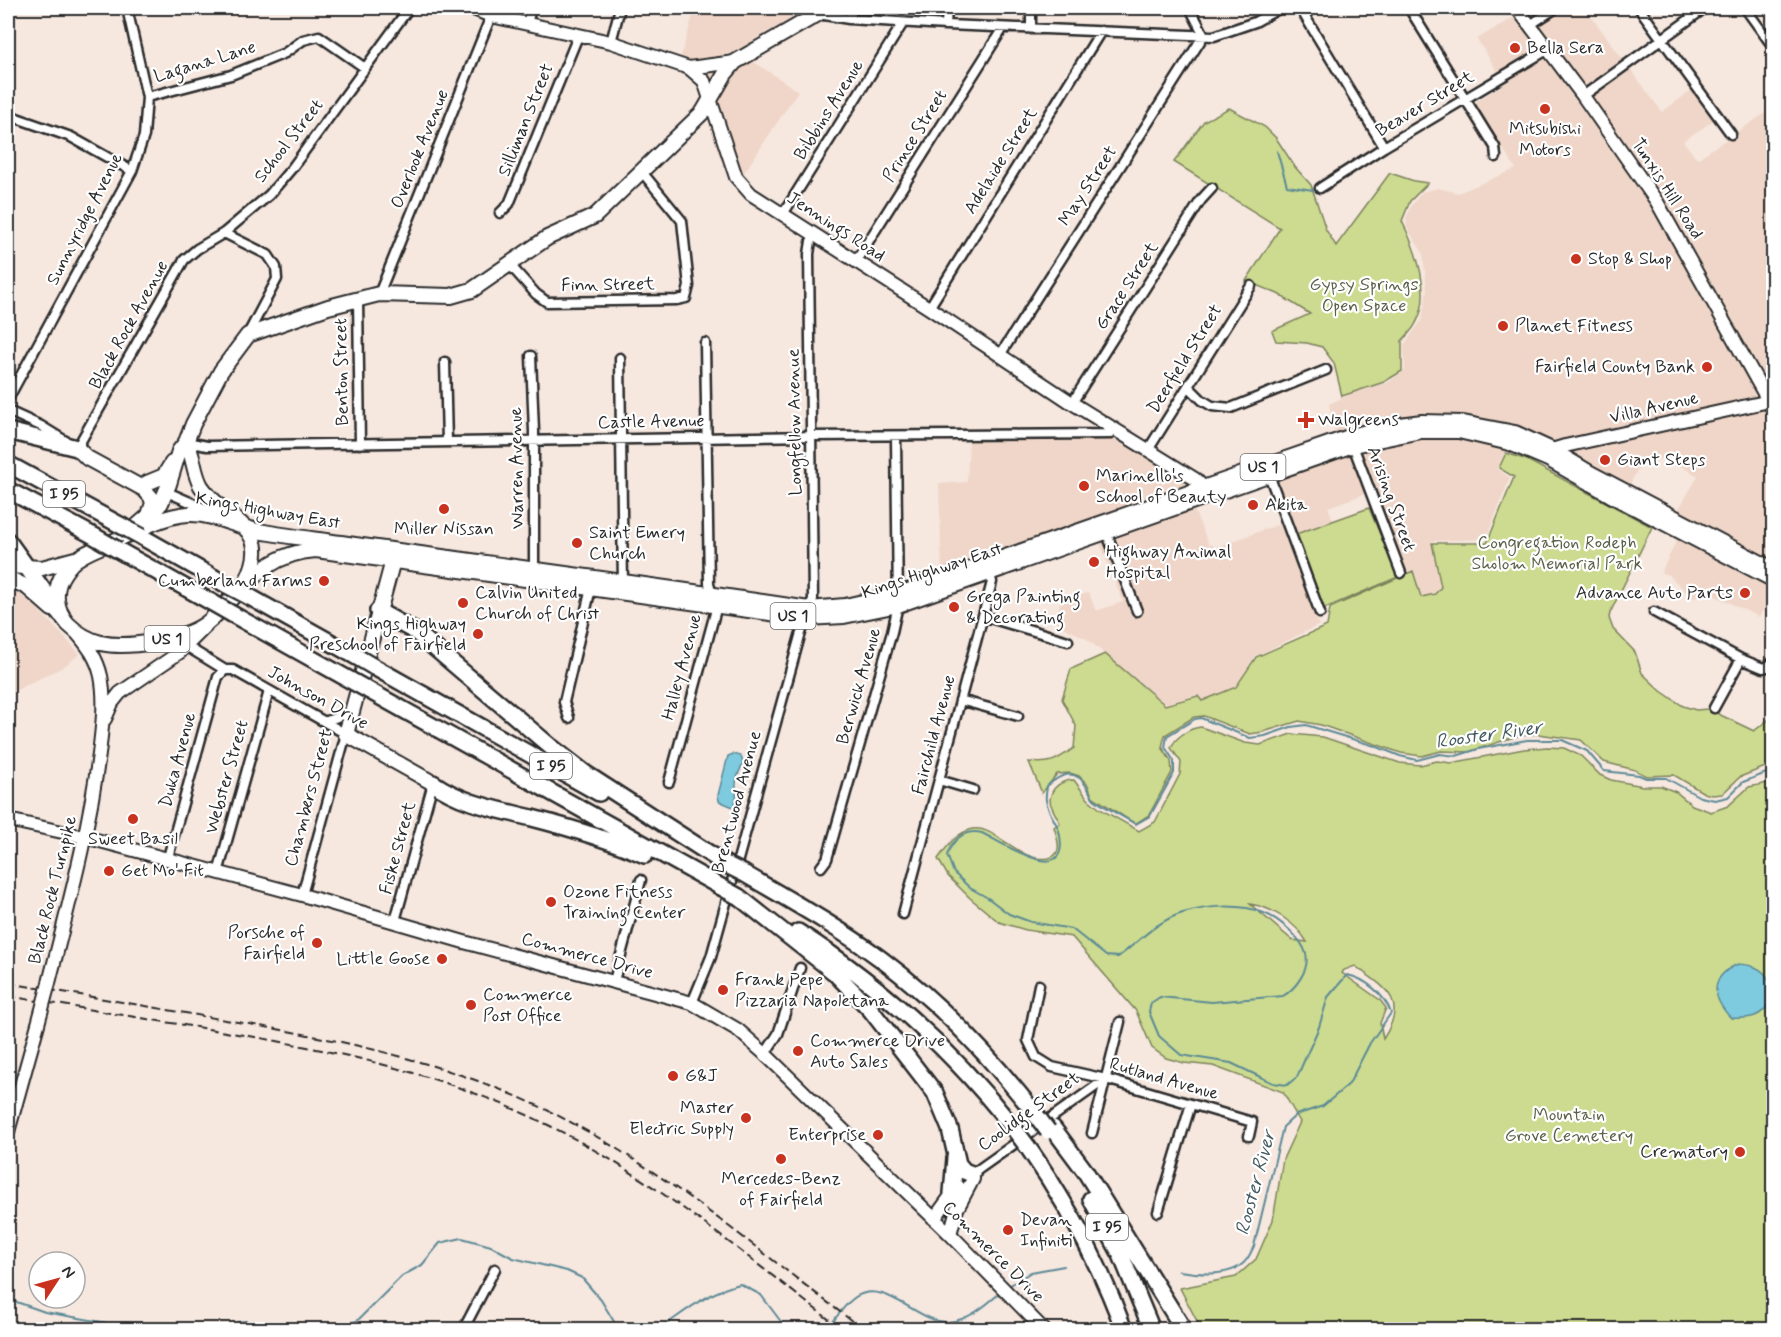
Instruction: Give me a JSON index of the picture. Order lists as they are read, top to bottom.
{
  "streets": {
    "highway": ["I 95"],
    "main road": [
      "Tunxis Hill Road",
      "Jennings Road",
      "Villa Avenue",
      "US 1",
      "Kings Highway East",
      "Johnson Drive",
      "Chambers Street",
      "Black Rock Turnpike",
      "Commerce Drive",
      "Coolidge Street"
    ],
    "street": [
      "Lagana Lane",
      "Beaver Street",
      "Bibbins Avenue",
      "Silliman Street",
      "Prince Street",
      "School Street",
      "Overlook Avenue",
      "Adelaide Street",
      "May Street",
      "Sunnyridge Avenue",
      "Finn Street",
      "Grace Street",
      "Black Rock Avenue",
      "Deerfield Street",
      "Benton Street",
      "Castle Avenue",
      "Longfellow Avenue",
      "Warren Avenue",
      "Arising Street",
      "Halley Avenue",
      "Berwick Avenue",
      "Fairchild Avenue",
      "Duka Avenue",
      "Webster Street",
      "Brentwood Avenue",
      "Fiske Street",
      "Rutland Avenue"
    ]
  },
  "crossings": [
    ["Lagana Lane", "School Street"],
    ["Lagana Lane", "Sunnyridge Avenue"],
    ["Beaver Street", "Tunxis Hill Road"],
    ["Bibbins Avenue", "Jennings Road"],
    ["Silliman Street", "Jennings Road"],
    ["Prince Street", "Jennings Road"],
    ["School Street", "Black Rock Avenue"],
    ["Overlook Avenue", "Jennings Road"],
    ["Adelaide Street", "Jennings Road"],
    ["May Street", "Jennings Road"],
    ["Tunxis Hill Road", "Villa Avenue"],
    ["Jennings Road", "Grace Street"],
    ["Jennings Road", "Deerfield Street"],
    ["Jennings Road", "Castle Avenue"],
    ["Jennings Road", "Longfellow Avenue"],
    ["Jennings Road", "Kings Highway East"],
    ["Benton Street", "Castle Avenue"],
    ["Villa Avenue", "Kings Highway East"],
    ["Castle Avenue", "Longfellow Avenue"],
    ["Castle Avenue", "Warren Avenue"],
    ["Castle Avenue", "Halley Avenue"],
    ["Castle Avenue", "Berwick Avenue"],
    ["Longfellow Avenue", "Kings Highway East"],
    ["Longfellow Avenue", "Brentwood Avenue"],
    ["US 1", "Kings Highway East"],
    ["US 1", "Black Rock Turnpike"],
    ["Warren Avenue", "Kings Highway East"],
    ["I 95", "Kings Highway East"],
    ["Arising Street", "Kings Highway East"],
    ["Kings Highway East", "Halley Avenue"],
    ["Kings Highway East", "Berwick Avenue"],
    ["Kings Highway East", "Fairchild Avenue"],
    ["Kings Highway East", "Chambers Street"],
    ["Kings Highway East", "Brentwood Avenue"],
    ["Kings Highway East", "Black Rock Turnpike"],
    ["Johnson Drive", "Duka Avenue"],
    ["Johnson Drive", "Webster Street"],
    ["Johnson Drive", "Chambers Street"],
    ["Johnson Drive", "Fiske Street"],
    ["Johnson Drive", "Black Rock Turnpike"],
    ["Duka Avenue", "Commerce Drive"],
    ["Webster Street", "Commerce Drive"],
    ["Chambers Street", "Commerce Drive"],
    ["Brentwood Avenue", "Commerce Drive"],
    ["Fiske Street", "Commerce Drive"],
    ["Black Rock Turnpike", "Commerce Drive"],
    ["Commerce Drive", "Coolidge Street"],
    ["Rutland Avenue", "Coolidge Street"]
  ],
  "water": ["Rooster River"],
  "parks": ["Gypsy Springs Open Space", "Congregation Rodeph Sholom Memorial Park", "Mountain Grove Cemetery"],
  "places": {
    "other": [
      "Bella Sera",
      "Mitsubishi Motors",
      "Stop & Shop",
      "Planet Fitness",
      "Fairfield County Bank",
      "Giant Steps",
      "Marinello's School of Beauty",
      "Akita",
      "Miller Nissan",
      "Saint Emery Church",
      "Highway Animal Hospital",
      "Cumberland Farms",
      "Advance Auto Parts",
      "Calvin United Church of Christ",
      "Grega Painting & Decorating",
      "Kings Highway Preschool of Fairfield",
      "Sweet Basil",
      "Get Mo' Fit",
      "Ozone Fitness Training Center",
      "Porsche of Fairfield",
      "Little Goose",
      "Frank Pepe Pizzaria Napoletana",
      "Commerce Post Office",
      "Commerce Drive Auto Sales",
      "G&J",
      "Master Electric Supply",
      "Enterprise",
      "Crematory",
      "Mercedes-Benz of Fairfield",
      "Devan Infiniti"
    ],
    "health": ["Walgreens"]
  },
  "north": "top right"
}
